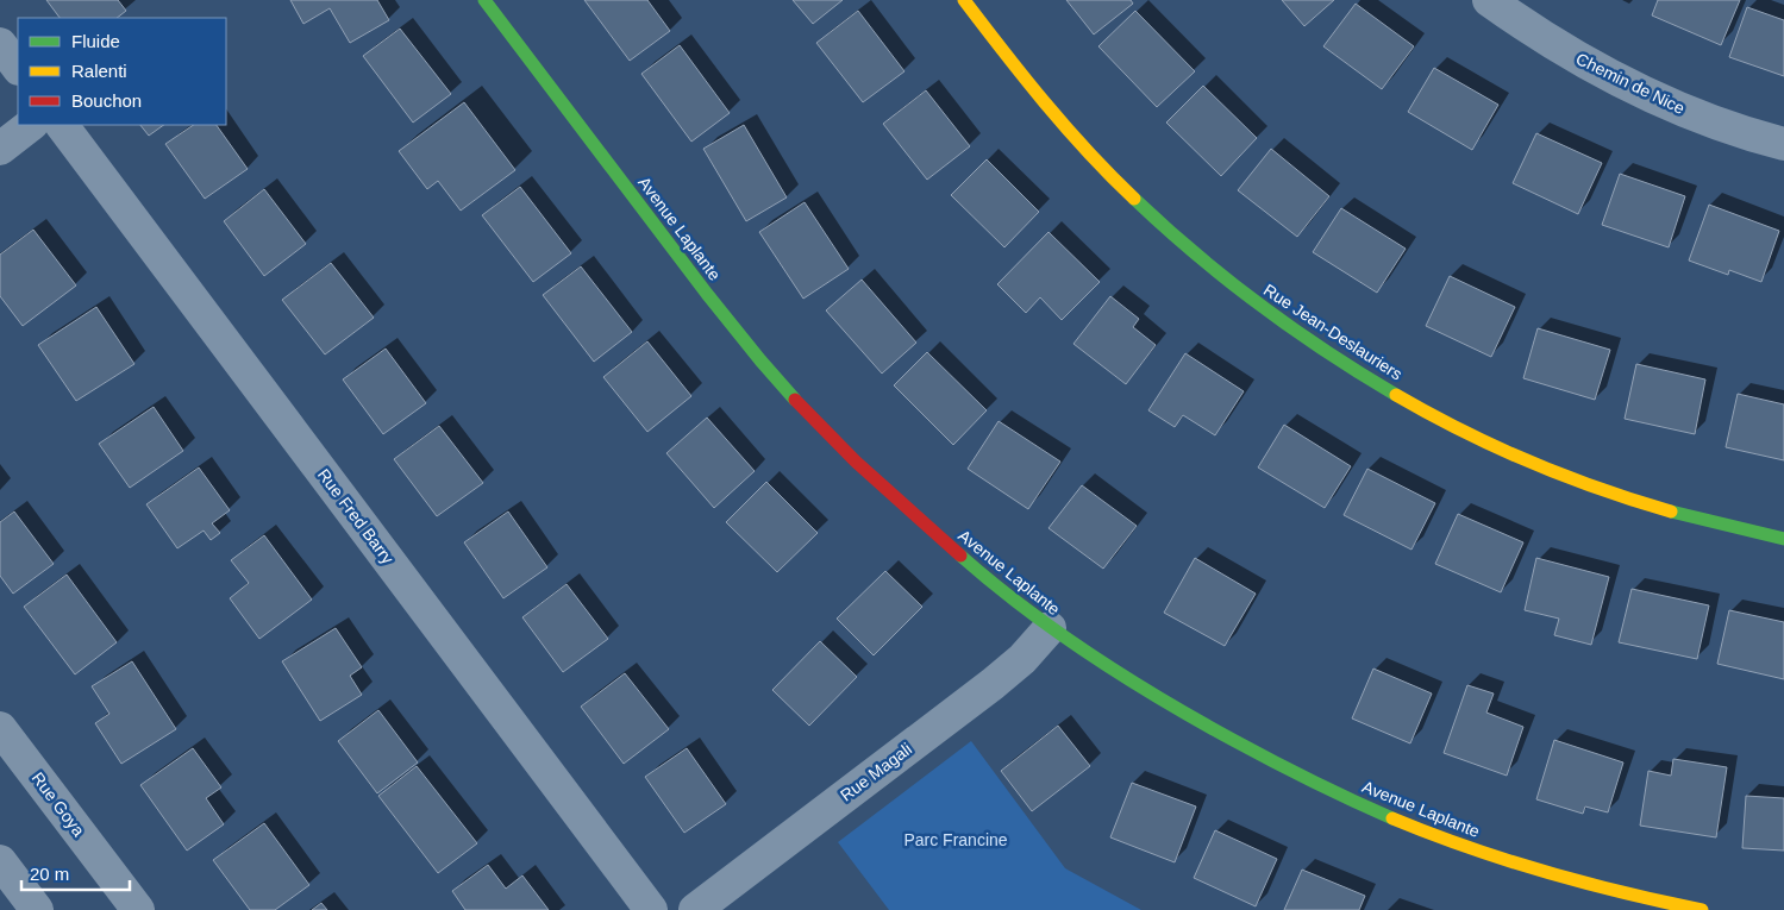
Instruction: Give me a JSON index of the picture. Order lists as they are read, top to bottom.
{
  "streets": {
    "street": [
      "Chemin de Nice",
      "Avenue Laplante",
      "Rue Jean-Deslauriers",
      "Rue Fred Barry",
      "Rue Magali",
      "Rue Goya"
    ]
  },
  "crossings": [
    ["Avenue Laplante", "Rue Magali"]
  ],
  "parks": ["Parc Francine"],
  "legend": ["Fluide", "Ralenti", "Bouchon"],
  "scale_bar": "20 m"
}
